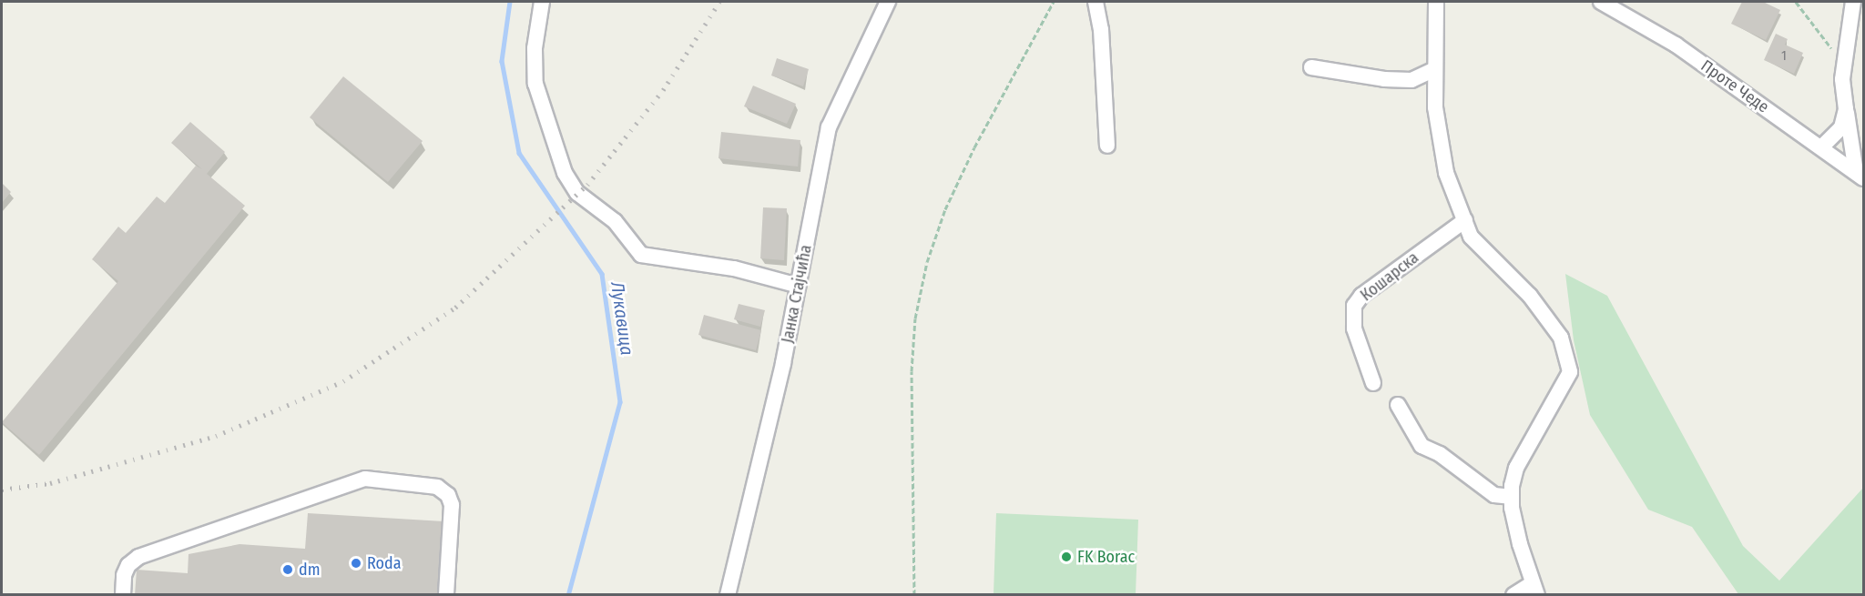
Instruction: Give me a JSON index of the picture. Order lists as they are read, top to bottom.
{
  "streets": {
    "street": ["Проте Чеде", "Кошарска", "Јанка Стајчића"]
  },
  "water": ["Лукавица"],
  "places": ["FK Borac", "Roda", "dm"],
  "house_numbers": ["1"]
}
